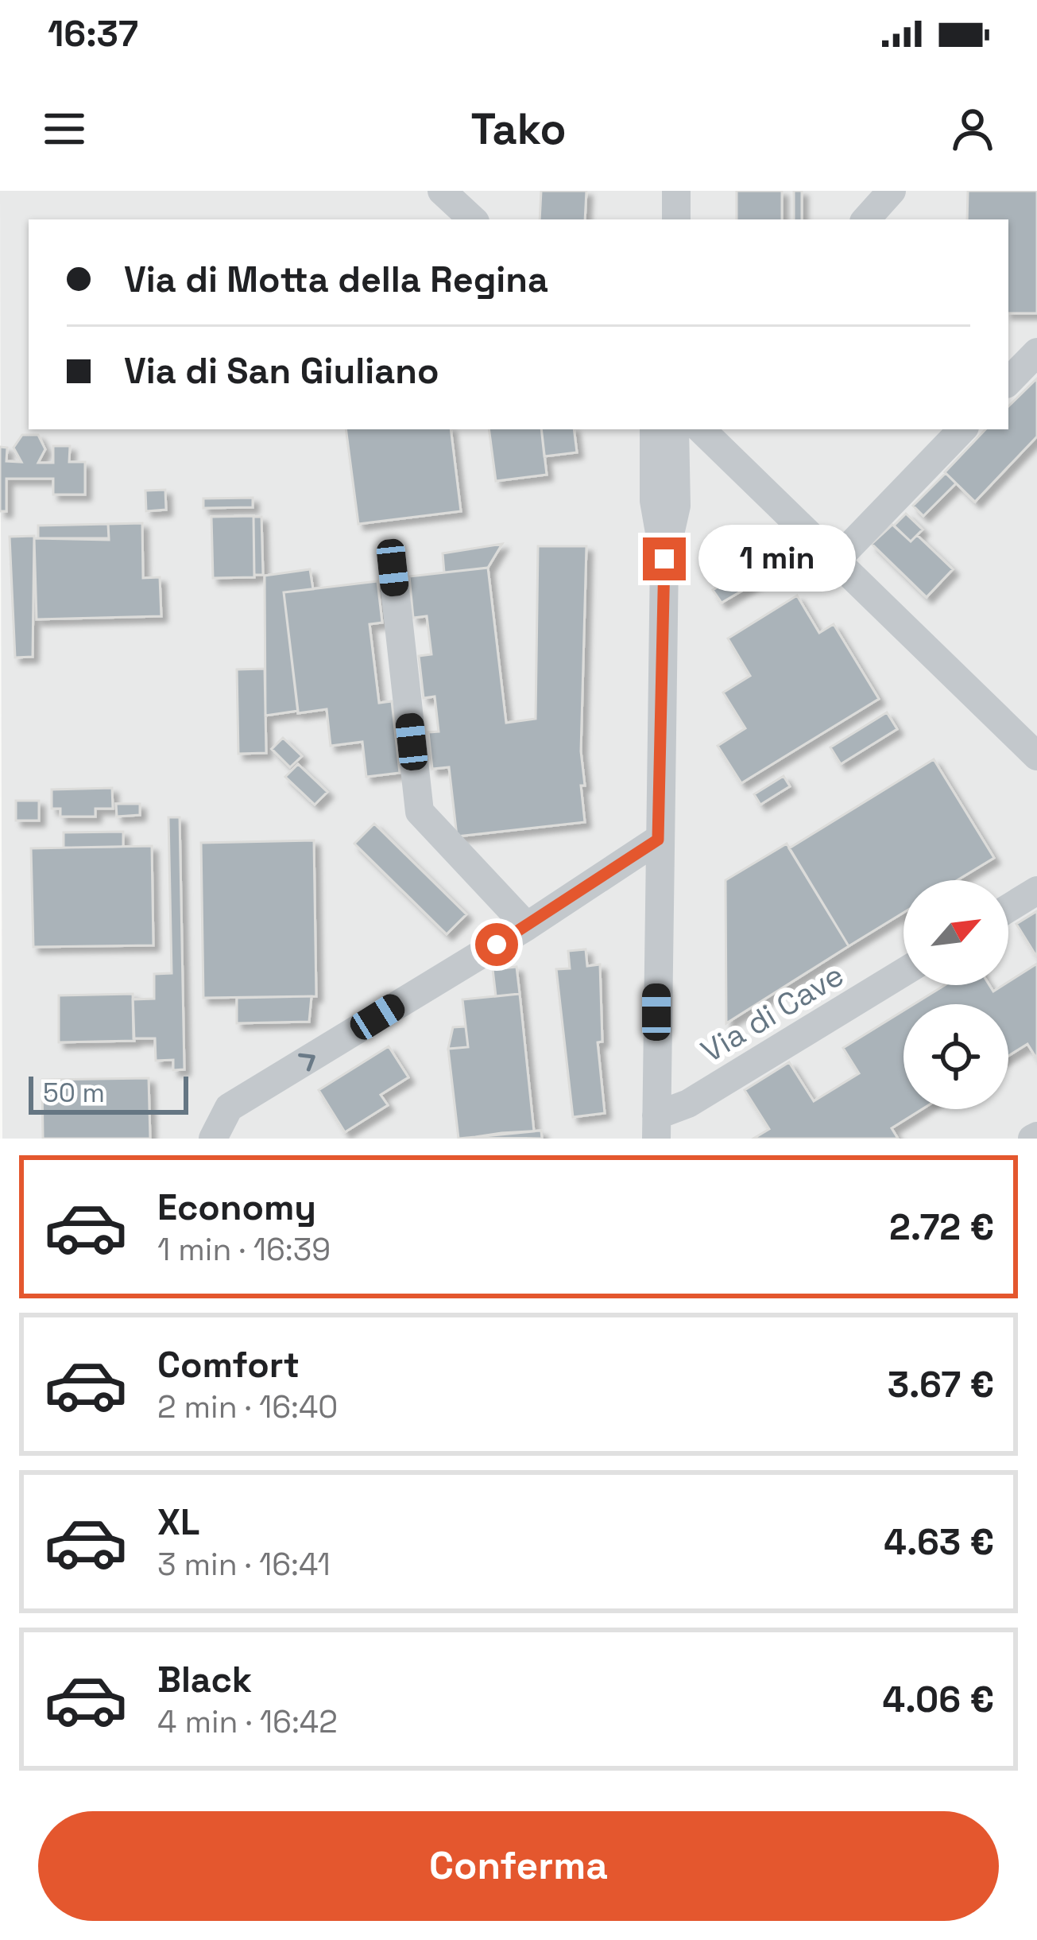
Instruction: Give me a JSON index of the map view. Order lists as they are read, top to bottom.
{
  "streets": {
    "street": ["Via di Cave"]
  },
  "scale_bar": "50 m",
  "north": "top right",
  "page": {
    "status": "16:37",
    "header": "Tako",
    "banner": ["Via di Motta della Regina", "Via di San Giuliano"],
    "bubble": "1 min",
    "scale": "50 m",
    "list": [
      {
        "name": "Economy",
        "note": "1 min · 16:39",
        "value": "2.72 €"
      },
      {
        "name": "Comfort",
        "note": "2 min · 16:40",
        "value": "3.67 €"
      },
      {
        "name": "XL",
        "note": "3 min · 16:41",
        "value": "4.63 €"
      },
      {
        "name": "Black",
        "note": "4 min · 16:42",
        "value": "4.06 €"
      }
    ],
    "buttons": "Conferma"
  }
}
